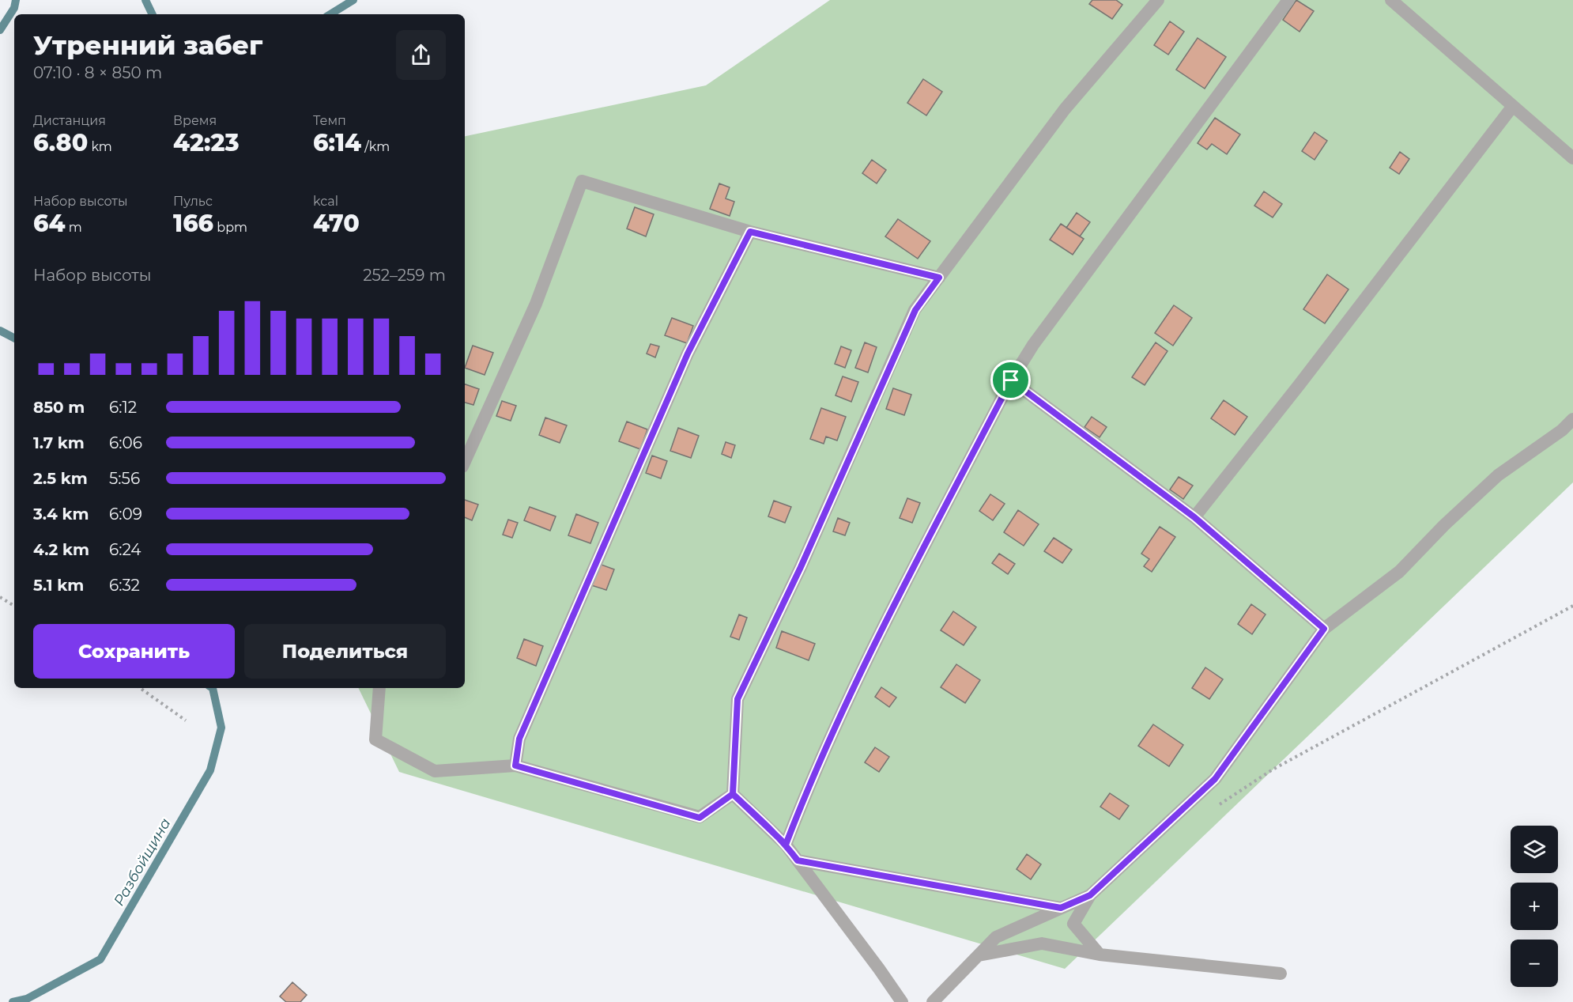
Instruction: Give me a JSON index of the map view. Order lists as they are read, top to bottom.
{
  "water": ["Разбойщина"],
  "page": {
    "heading": ["Утренний забег", "07:10 · 8 × 850 m"],
    "stats": [
      ["Дистанция", "6.80 km"],
      ["Время", "42:23"],
      ["Темп", "6:14 /km"],
      ["Набор высоты", "64 m"],
      ["Пульс", "166 bpm"],
      ["kcal", "470"]
    ],
    "chart": ["Набор высоты", "252–259 m"],
    "list": [
      {
        "name": "850 m",
        "note": "6:12"
      },
      {
        "name": "1.7 km",
        "note": "6:06"
      },
      {
        "name": "2.5 km",
        "note": "5:56"
      },
      {
        "name": "3.4 km",
        "note": "6:09"
      },
      {
        "name": "4.2 km",
        "note": "6:24"
      },
      {
        "name": "5.1 km",
        "note": "6:32"
      }
    ],
    "buttons": ["Сохранить", "Поделиться"],
    "map_buttons": ["+", "−"]
  }
}
